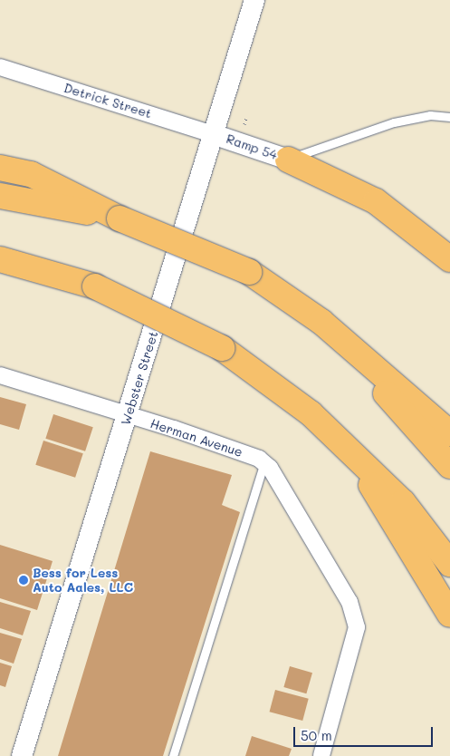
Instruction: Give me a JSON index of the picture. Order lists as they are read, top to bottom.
{
  "streets": {
    "street": [
      "Detrick Street",
      "Ramp 54",
      "Webster Street",
      "Herman Avenue"
    ]
  },
  "crossings": [
    ["Detrick Street", "Ramp 54"],
    ["Detrick Street", "Webster Street"],
    ["Ramp 54", "Webster Street"],
    ["Webster Street", "Herman Avenue"]
  ],
  "places": ["Bess for Less Auto Aales, LLC"],
  "scale_bar": "50 m"
}
